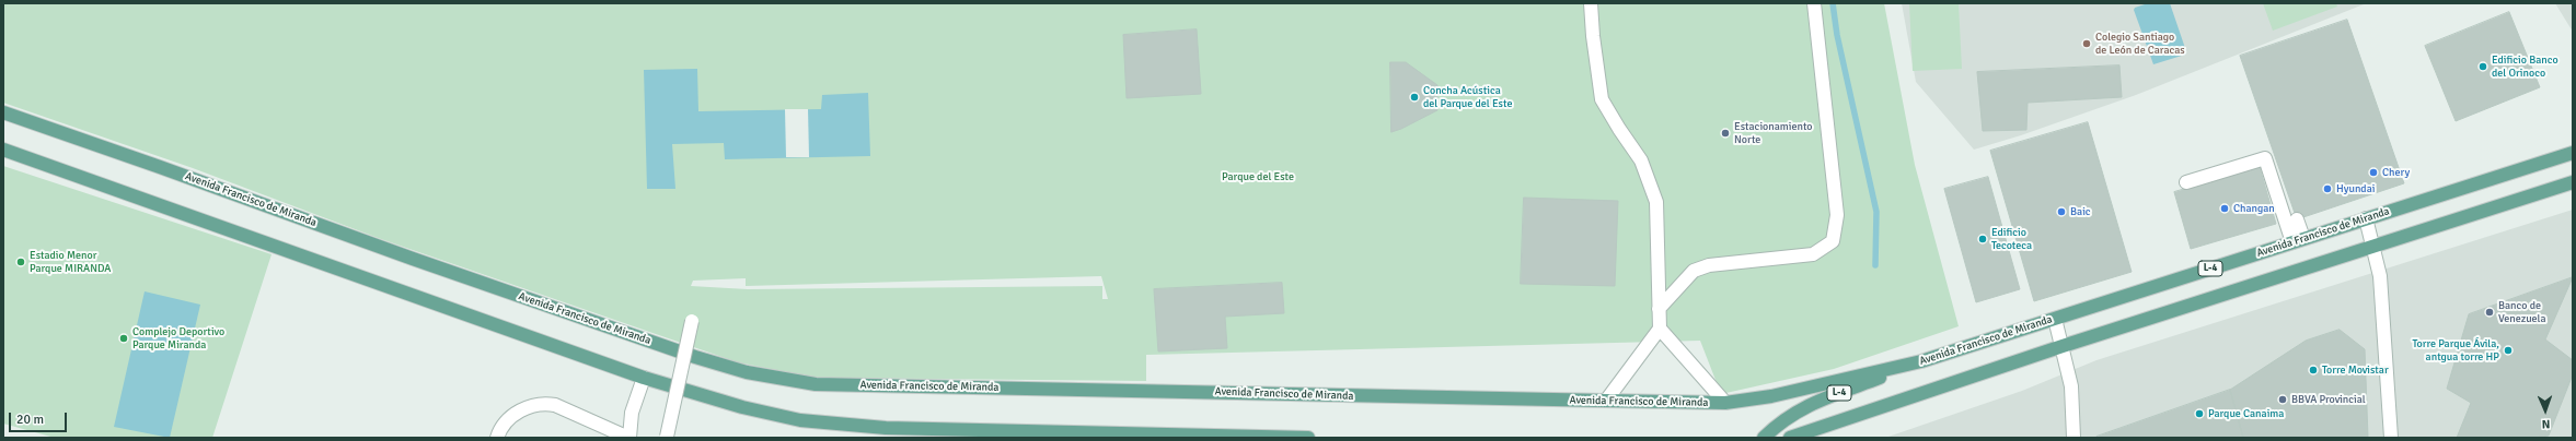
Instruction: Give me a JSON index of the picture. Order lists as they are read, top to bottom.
{
  "streets": {
    "main road": ["Avenida Francisco de Miranda", "L-4"]
  },
  "crossings": [
    ["Avenida Francisco de Miranda", "L-4"]
  ],
  "parks": ["Parque del Este"],
  "places": [
    "Colegio Santiago de León de Caracas",
    "Edificio Banco del Orinoco",
    "Concha Acústica del Parque del Este",
    "Estacionamiento Norte",
    "Chery",
    "Hyundai",
    "Changan",
    "Baic",
    "Edificio Tecoteca",
    "Estadio Menor Parque MIRANDA",
    "Banco de Venezuela",
    "Complejo Deportivo Parque Miranda",
    "Torre Parque Ávila, antgua torre HP",
    "Torre Movistar",
    "BBVA Provincial",
    "Parque Canaima"
  ],
  "scale_bar": "20 m",
  "north": "bottom"
}
